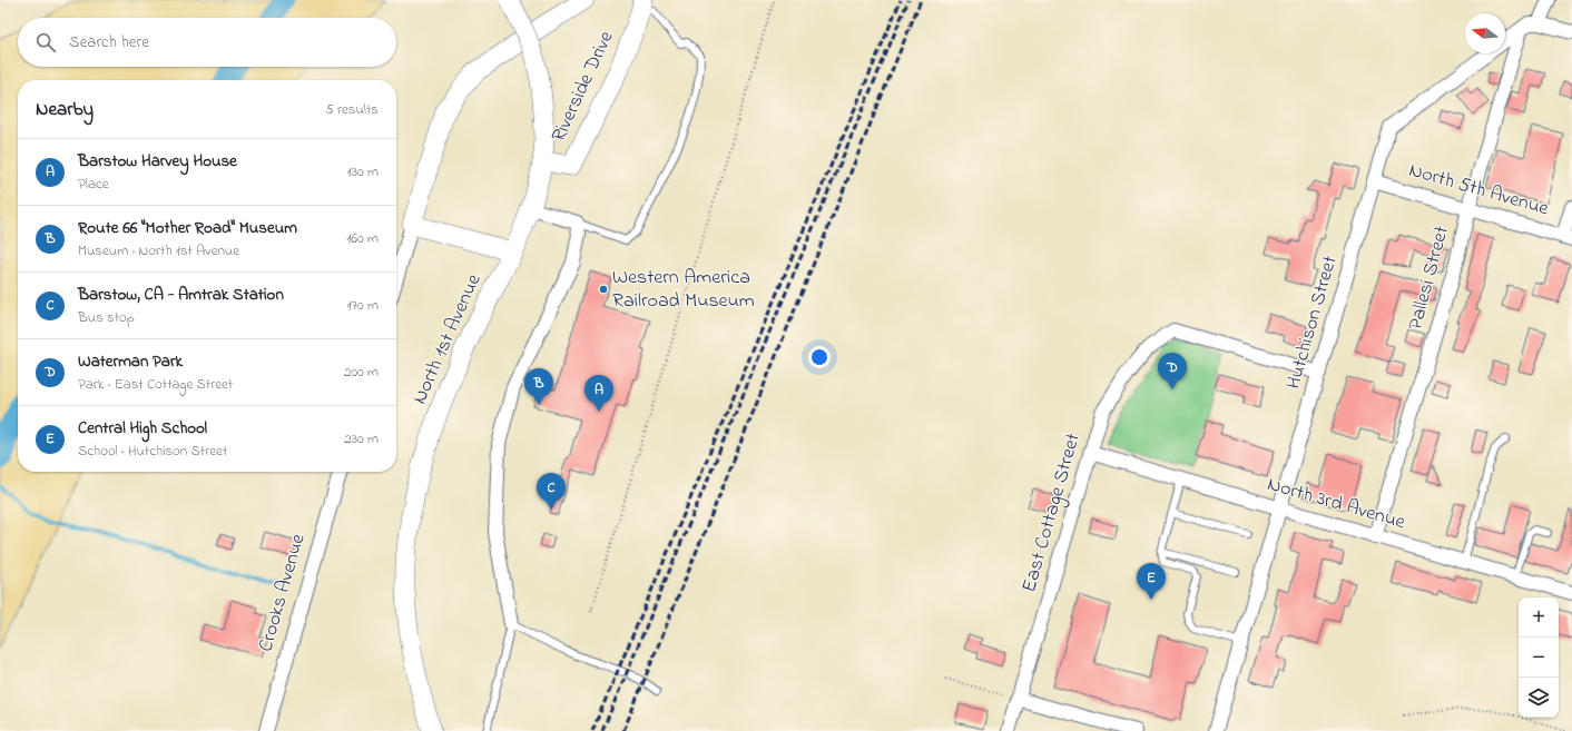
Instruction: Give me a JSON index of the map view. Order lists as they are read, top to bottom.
{
  "streets": {
    "main road": ["Riverside Drive", "North 1st Avenue"],
    "street": [
      "North 5th Avenue",
      "Pallesi Street",
      "Hutchison Street",
      "North 3rd Avenue",
      "East Cottage Street",
      "Crooks Avenue"
    ]
  },
  "crossings": [
    ["Riverside Drive", "North 1st Avenue"],
    ["North 5th Avenue", "Pallesi Street"],
    ["North 5th Avenue", "Hutchison Street"],
    ["Pallesi Street", "Hutchison Street"],
    ["Pallesi Street", "North 3rd Avenue"],
    ["Hutchison Street", "North 3rd Avenue"],
    ["Hutchison Street", "East Cottage Street"],
    ["North 3rd Avenue", "East Cottage Street"]
  ],
  "places": ["Western America Railroad Museum"],
  "north": "left",
  "page": {
    "search": "Search here",
    "heading": ["Nearby", "5 results"],
    "list": [
      {
        "mark": "A",
        "name": "Barstow Harvey House",
        "note": "Place",
        "value": "130 m"
      },
      {
        "mark": "B",
        "name": "Route 66 \"Mother Road\" Museum",
        "note": "Museum · North 1st Avenue",
        "value": "160 m"
      },
      {
        "mark": "C",
        "name": "Barstow, CA - Amtrak Station",
        "note": "Bus stop",
        "value": "170 m"
      },
      {
        "mark": "D",
        "name": "Waterman Park",
        "note": "Park · East Cottage Street",
        "value": "200 m"
      },
      {
        "mark": "E",
        "name": "Central High School",
        "note": "School · Hutchison Street",
        "value": "230 m"
      }
    ],
    "pins": [
      "D",
      "B",
      "A",
      "C",
      "E"
    ],
    "map_buttons": ["+", "−"]
  }
}
